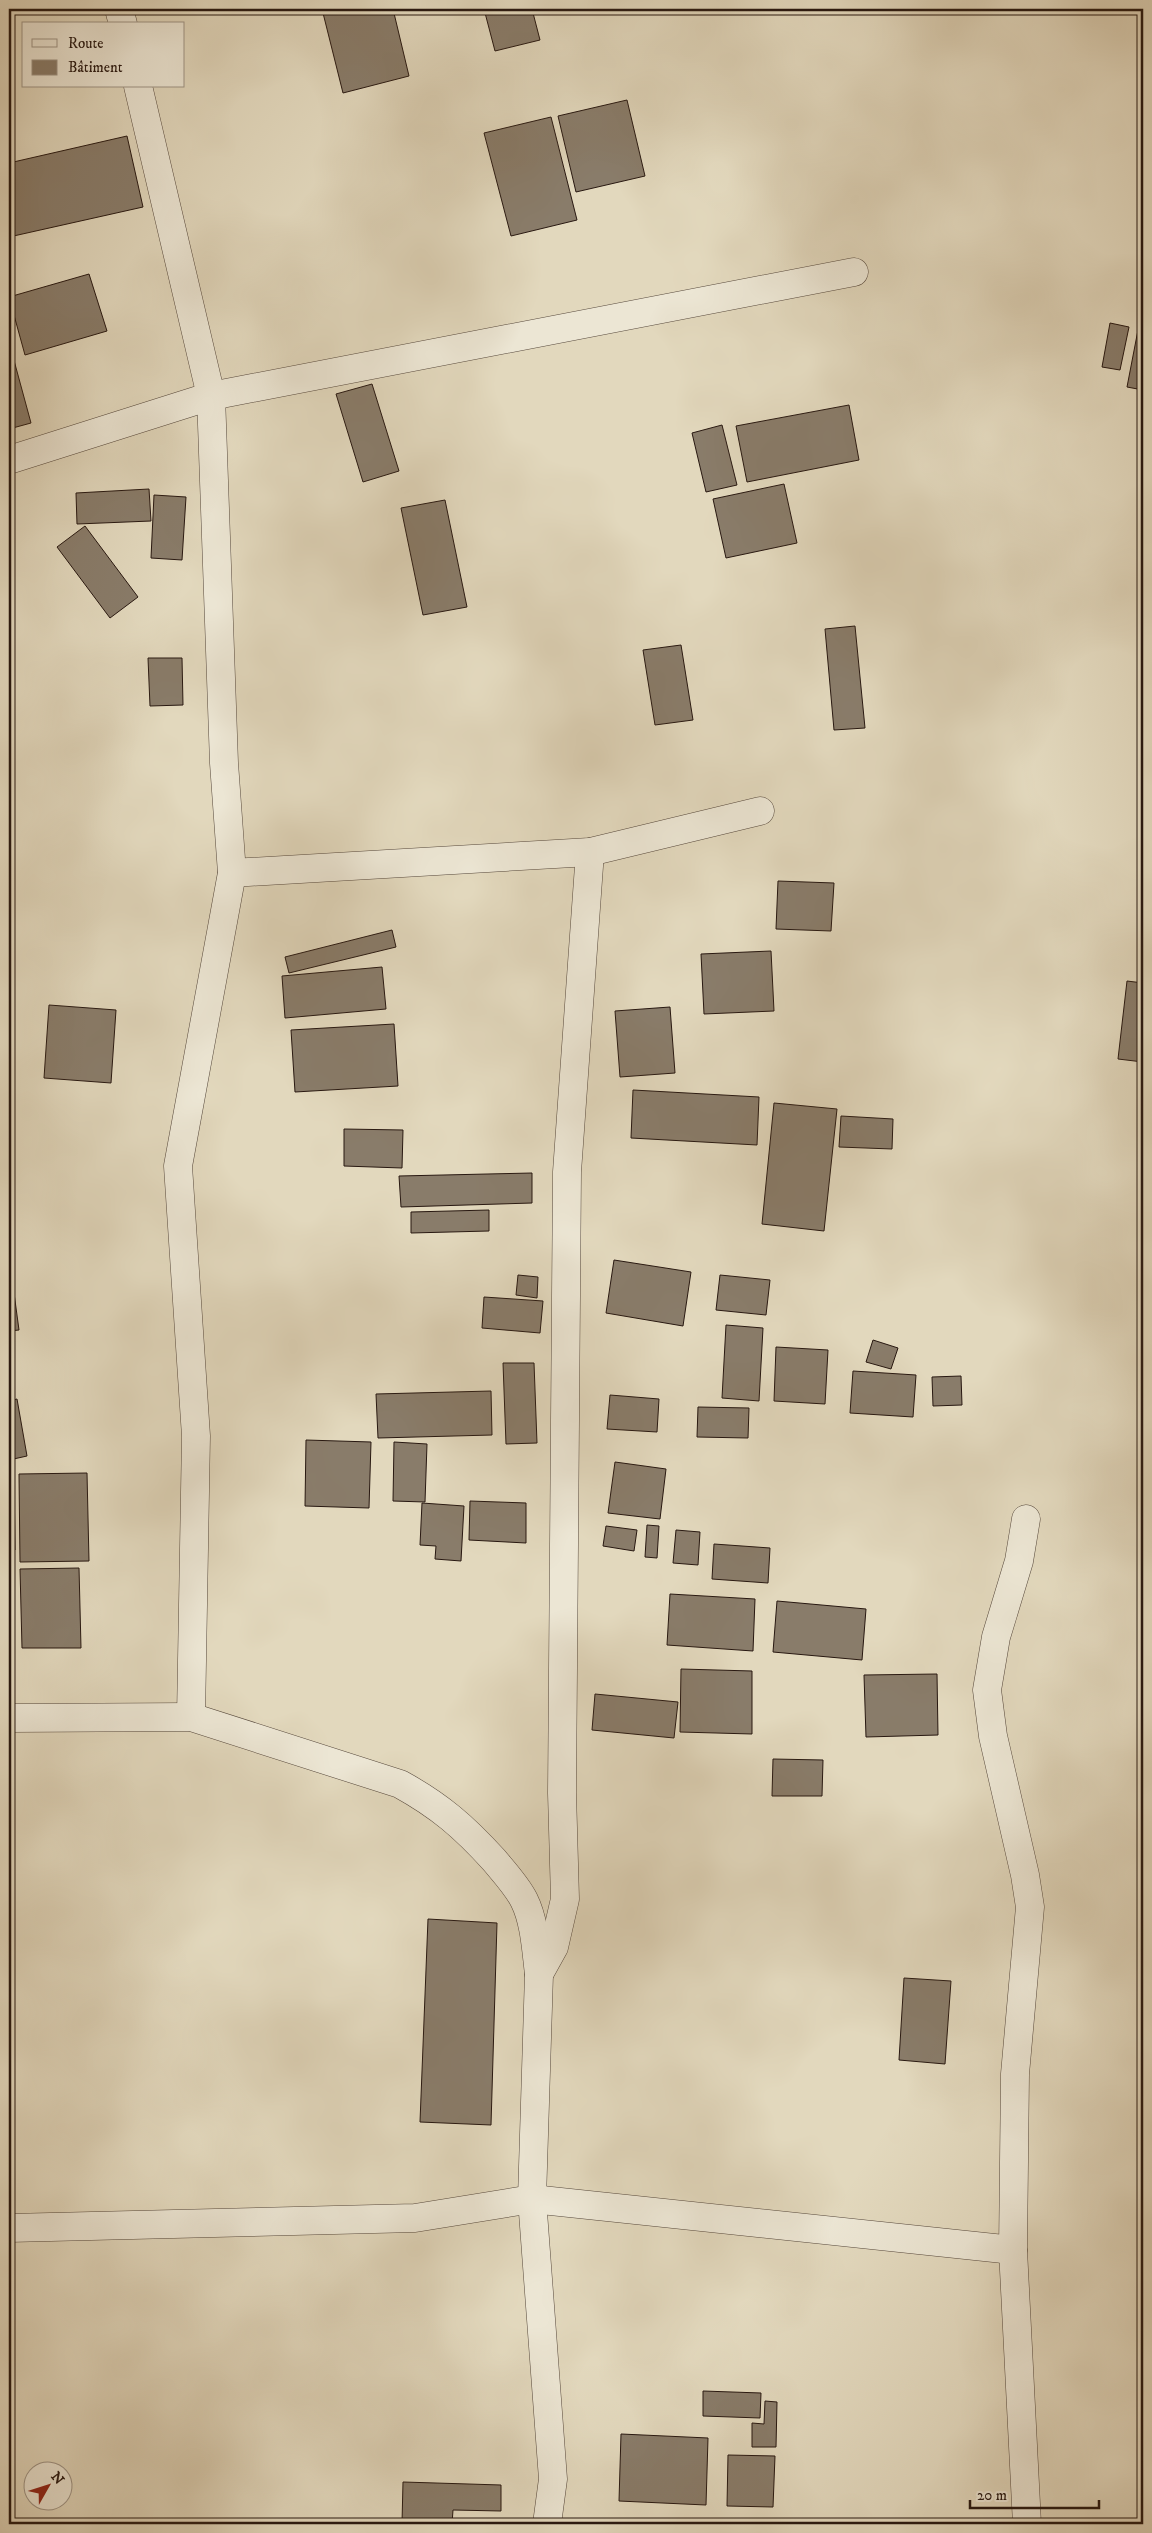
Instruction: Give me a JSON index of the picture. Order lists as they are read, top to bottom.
{
  "legend": ["Route", "Bâtiment"],
  "scale_bar": "20 m",
  "north": "top right"
}
